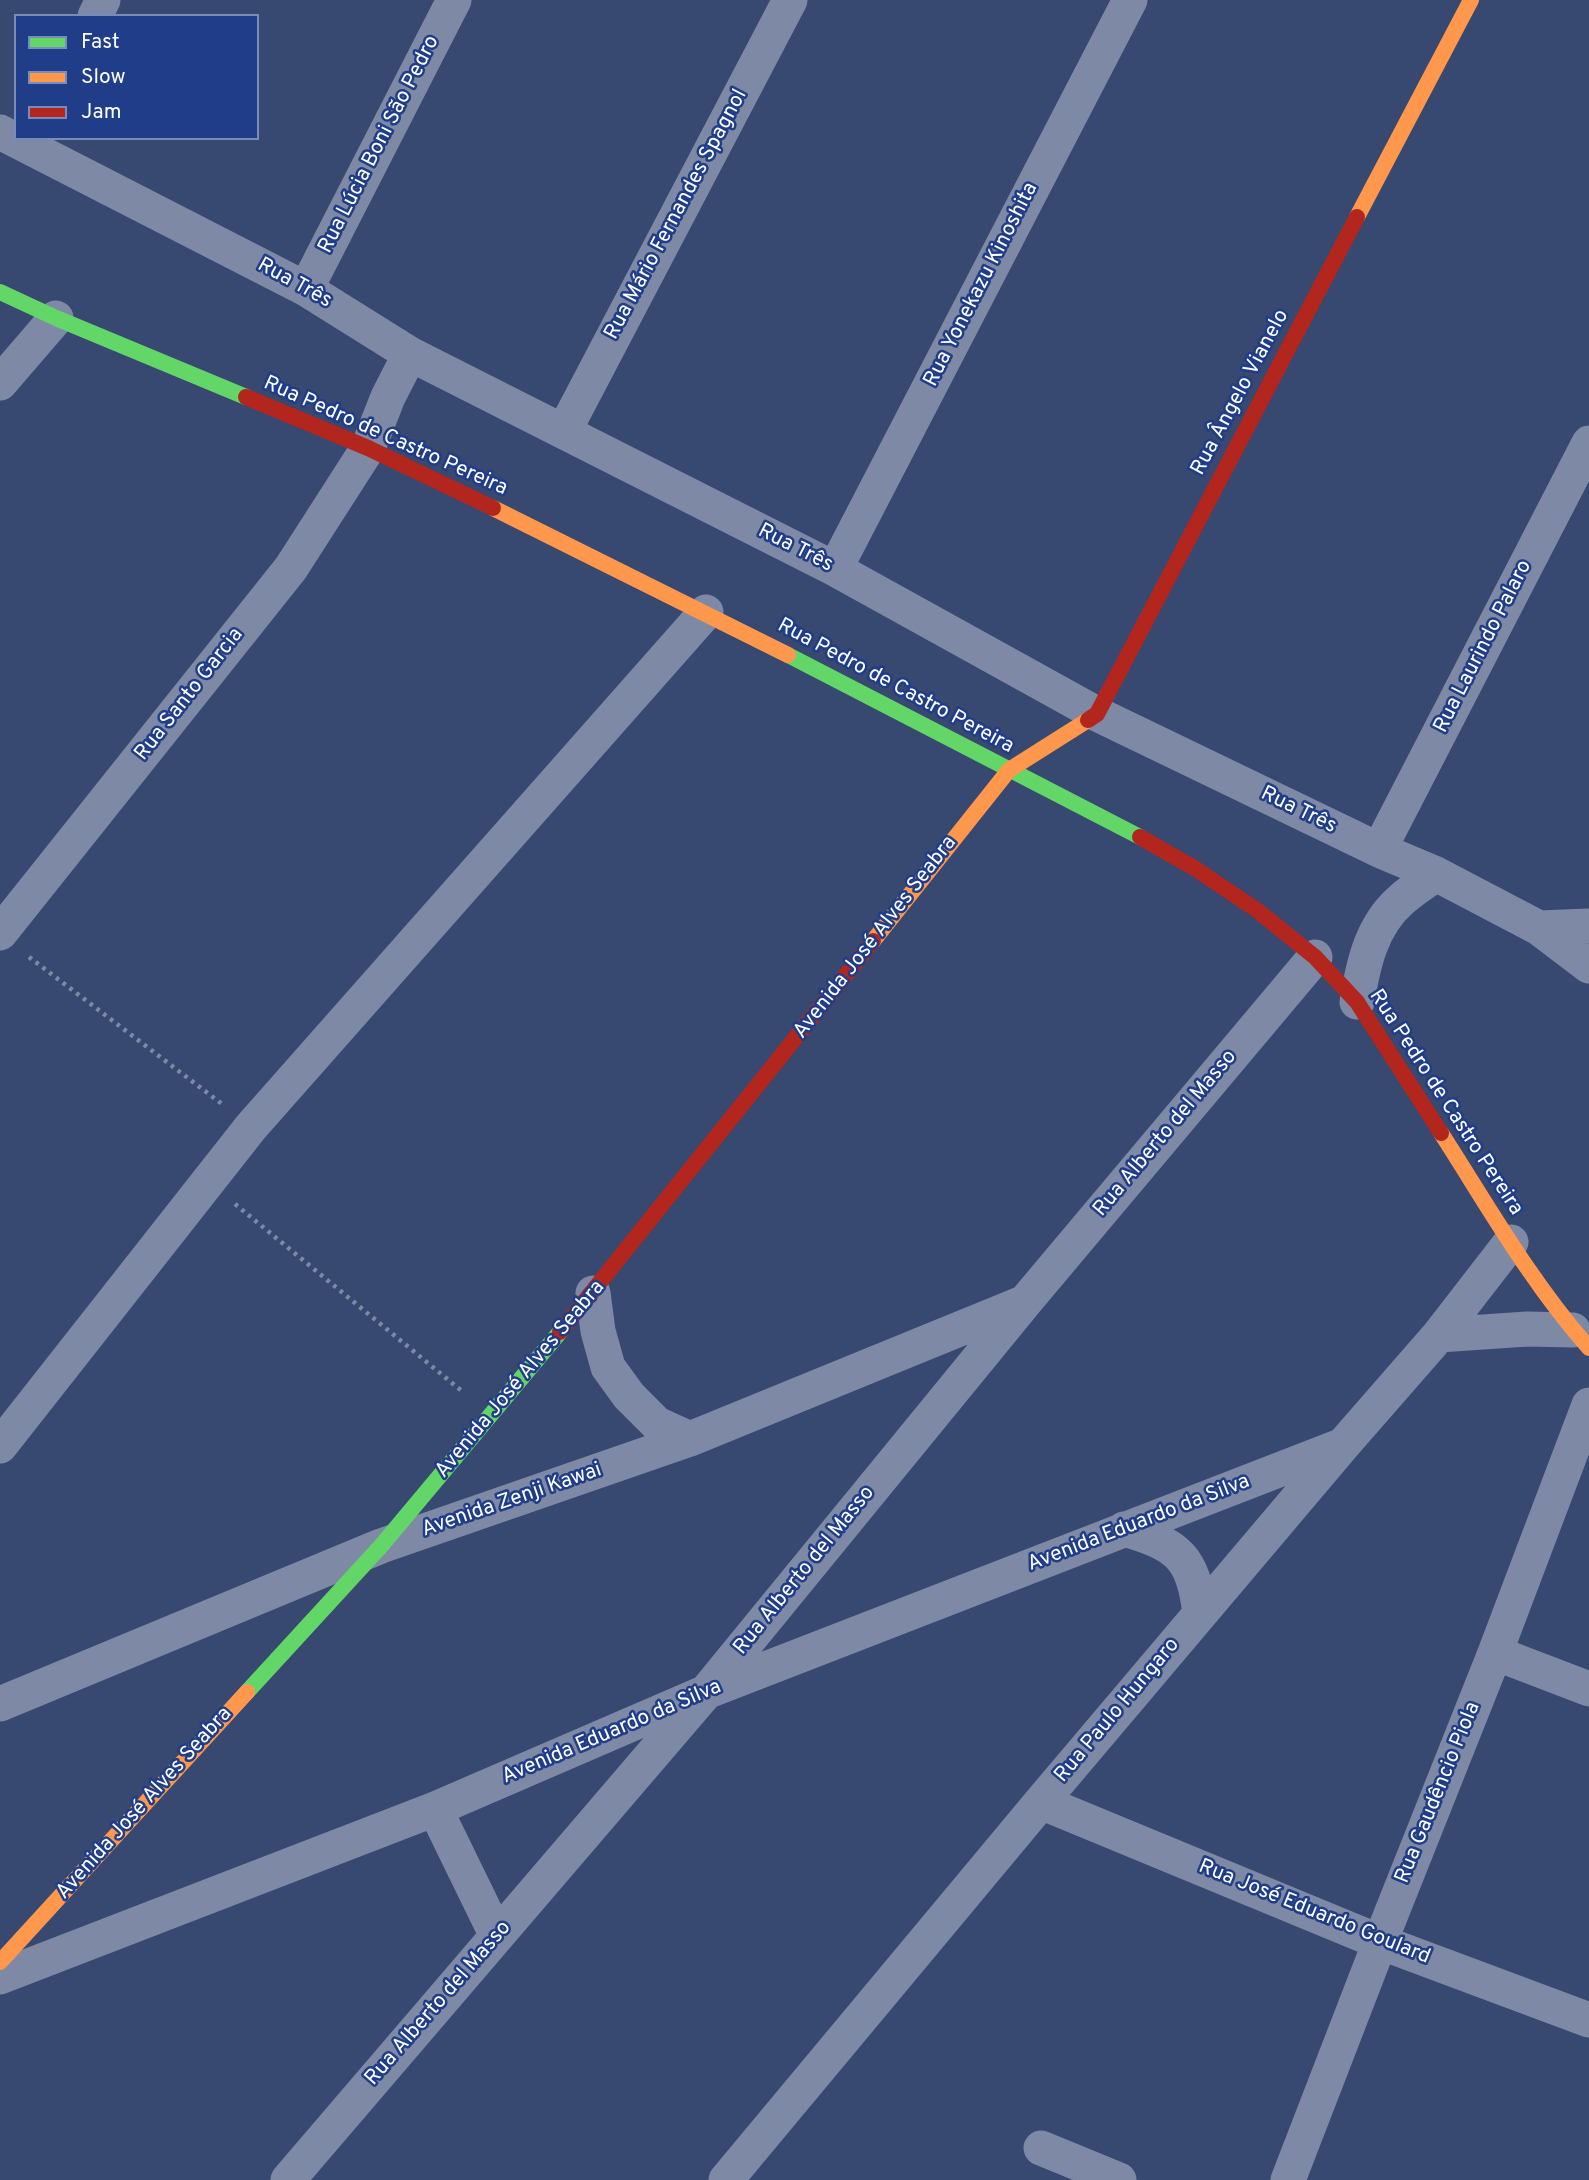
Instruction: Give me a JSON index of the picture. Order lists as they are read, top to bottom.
{
  "streets": {
    "street": [
      "Rua Lúcia Boni São Pedro",
      "Rua Mário Fernandes Spagnol",
      "Rua Três",
      "Rua Yonekazu Kinoshita",
      "Rua Ângelo Vianelo",
      "Rua Pedro de Castro Pereira",
      "Rua Laurindo Palaro",
      "Rua Santo Garcia",
      "Avenida José Alves Seabra",
      "Rua Alberto del Masso",
      "Avenida Zenji Kawai",
      "Avenida Eduardo da Silva",
      "Rua Paulo Hungaro",
      "Rua Gaudêncio Piola",
      "Rua José Eduardo Goulard"
    ]
  },
  "crossings": [
    ["Rua Lúcia Boni São Pedro", "Rua Três"],
    ["Rua Mário Fernandes Spagnol", "Rua Três"],
    ["Rua Três", "Rua Yonekazu Kinoshita"],
    ["Rua Três", "Rua Ângelo Vianelo"],
    ["Rua Três", "Rua Laurindo Palaro"],
    ["Rua Três", "Rua Santo Garcia"],
    ["Rua Ângelo Vianelo", "Rua Pedro de Castro Pereira"],
    ["Rua Ângelo Vianelo", "Avenida José Alves Seabra"],
    ["Rua Pedro de Castro Pereira", "Rua Santo Garcia"],
    ["Rua Pedro de Castro Pereira", "Avenida José Alves Seabra"],
    ["Rua Pedro de Castro Pereira", "Rua Alberto del Masso"],
    ["Rua Pedro de Castro Pereira", "Rua Paulo Hungaro"],
    ["Avenida José Alves Seabra", "Avenida Zenji Kawai"],
    ["Rua Alberto del Masso", "Avenida Zenji Kawai"],
    ["Rua Alberto del Masso", "Avenida Eduardo da Silva"],
    ["Avenida Eduardo da Silva", "Rua Paulo Hungaro"],
    ["Rua Paulo Hungaro", "Rua José Eduardo Goulard"],
    ["Rua Gaudêncio Piola", "Rua José Eduardo Goulard"]
  ],
  "legend": ["Fast", "Slow", "Jam"]
}
